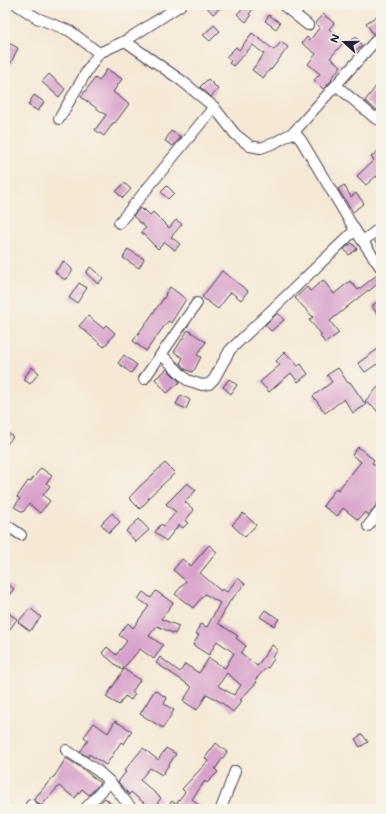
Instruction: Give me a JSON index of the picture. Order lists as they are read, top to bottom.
{
  "north": "left"
}
